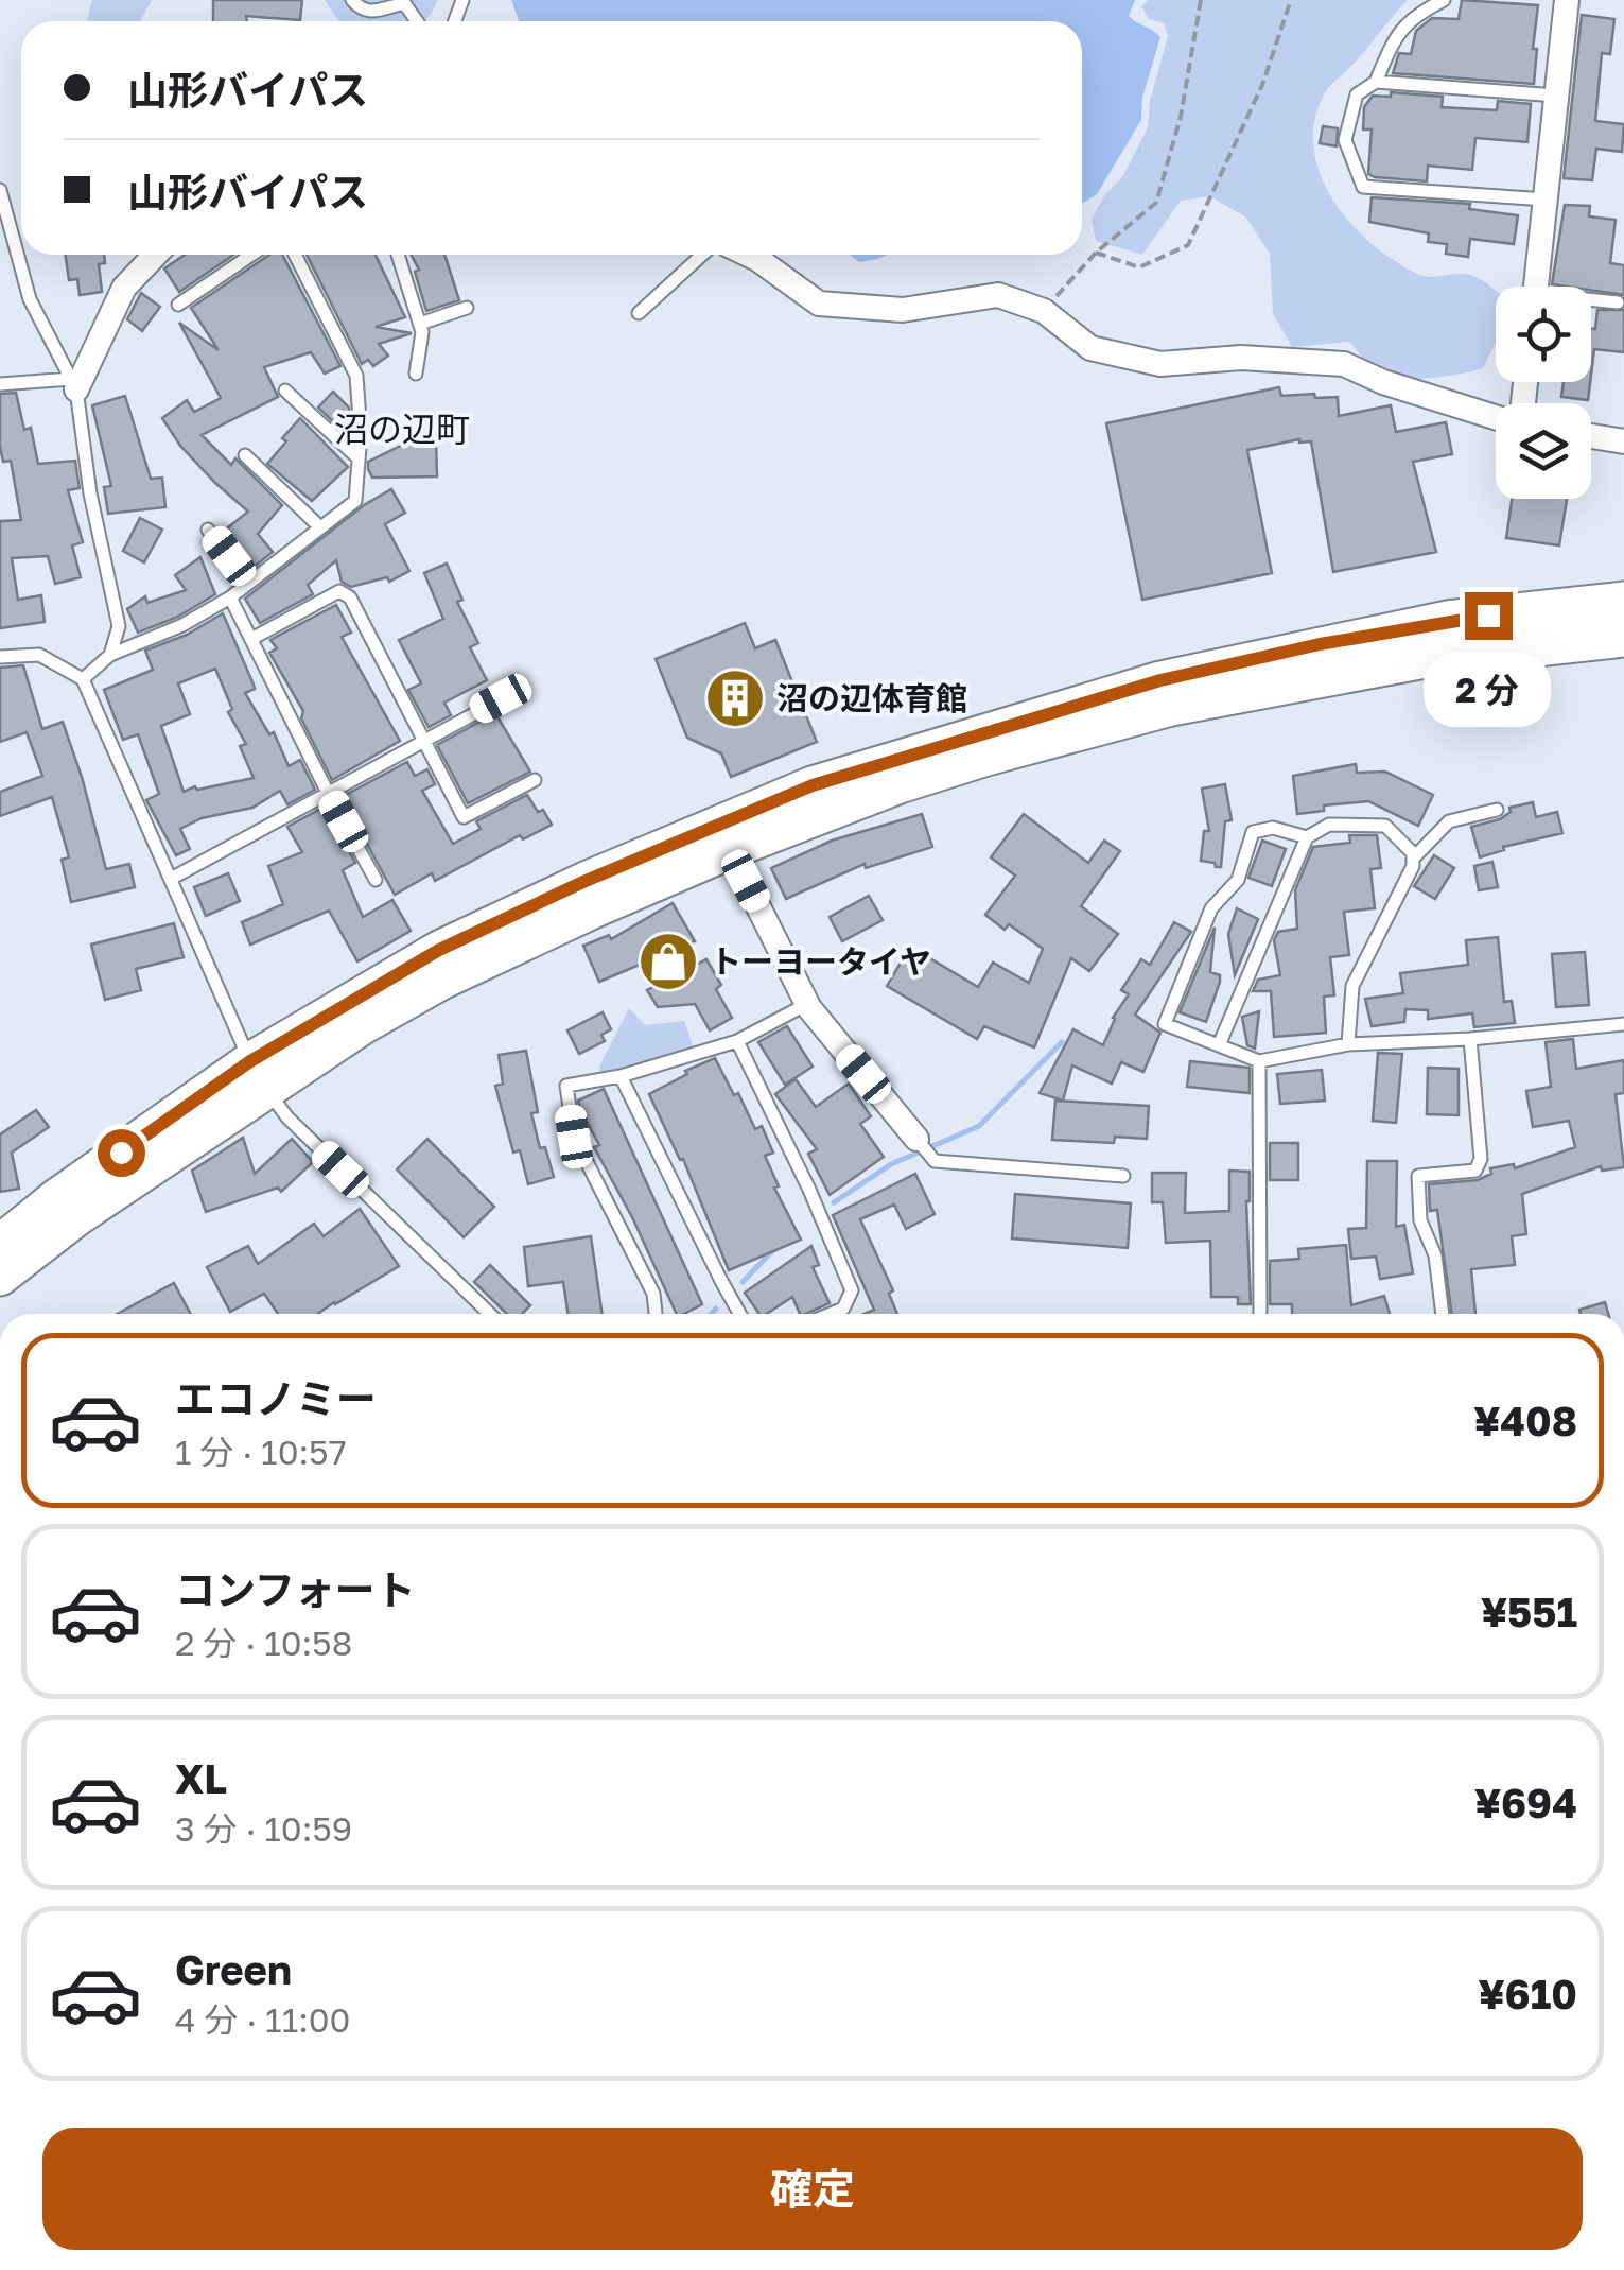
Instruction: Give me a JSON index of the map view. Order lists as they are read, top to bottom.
{
  "districts": ["沼の辺町"],
  "places": {
    "building": ["沼の辺体育館"],
    "shop": ["トーヨータイヤ"]
  },
  "page": {
    "banner": ["山形バイパス", "山形バイパス"],
    "bubble": "2 分",
    "list": [
      {
        "name": "エコノミー",
        "note": "1 分 · 10:57",
        "value": "¥408"
      },
      {
        "name": "コンフォート",
        "note": "2 分 · 10:58",
        "value": "¥551"
      },
      {
        "name": "XL",
        "note": "3 分 · 10:59",
        "value": "¥694"
      },
      {
        "name": "Green",
        "note": "4 分 · 11:00",
        "value": "¥610"
      }
    ],
    "buttons": "確定"
  }
}
